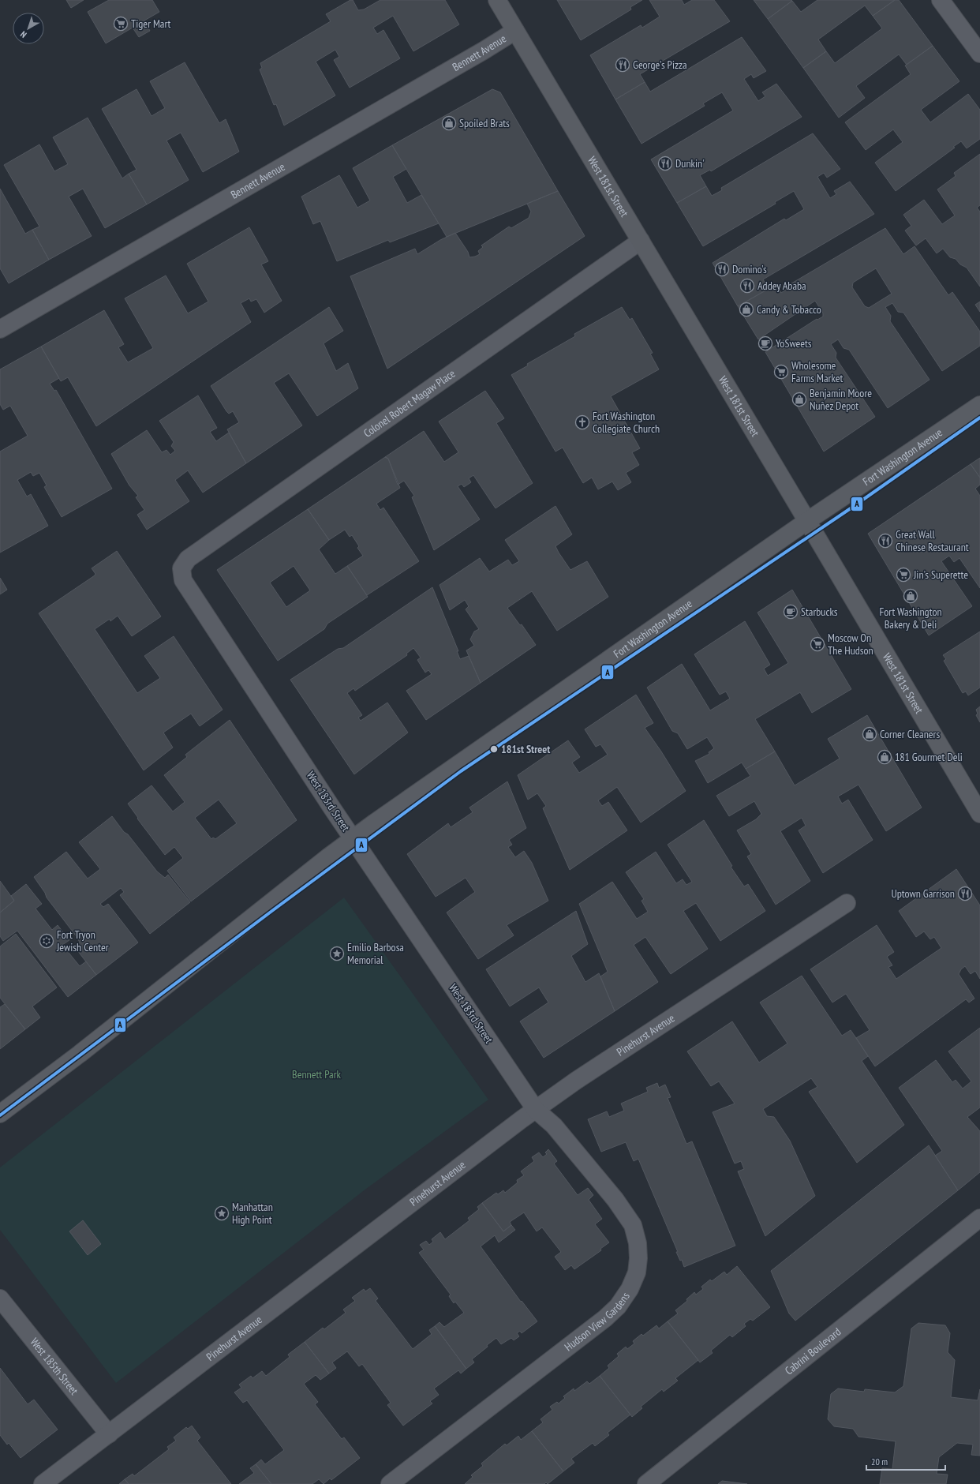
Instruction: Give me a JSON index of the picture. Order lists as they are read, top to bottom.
{
  "streets": {
    "main road": ["West 181st Street", "Fort Washington Avenue"],
    "street": [
      "Bennett Avenue",
      "Colonel Robert Magaw Place",
      "West 183rd Street",
      "Pinehurst Avenue",
      "Hudson View Gardens",
      "Cabrini Boulevard",
      "West 185th Street"
    ]
  },
  "crossings": [
    ["Bennett Avenue", "West 181st Street"],
    ["West 181st Street", "Colonel Robert Magaw Place"],
    ["West 181st Street", "Fort Washington Avenue"],
    ["Colonel Robert Magaw Place", "West 183rd Street"],
    ["Fort Washington Avenue", "West 183rd Street"],
    ["West 183rd Street", "Pinehurst Avenue"],
    ["West 183rd Street", "Hudson View Gardens"],
    ["Pinehurst Avenue", "Hudson View Gardens"],
    ["Pinehurst Avenue", "West 185th Street"]
  ],
  "parks": ["Bennett Park"],
  "places": {
    "supermarket": [
      "Tiger Mart",
      "Wholesome Farms Market",
      "Jin's Superette",
      "Moscow On The Hudson"
    ],
    "restaurant": [
      "George's Pizza",
      "Dunkin'",
      "Domino's",
      "Addey Ababa",
      "Great Wall Chinese Restaurant",
      "Uptown Garrison"
    ],
    "shop": [
      "Spoiled Brats",
      "Candy & Tobacco",
      "Benjamin Moore Nuñez Depot",
      "Fort Washington Bakery & Deli",
      "Corner Cleaners",
      "181 Gourmet Deli"
    ],
    "cafe": ["YoSweets", "Starbucks"],
    "church": ["Fort Washington Collegiate Church"],
    "other": ["181st Street"],
    "synagogue": ["Fort Tryon Jewish Center"],
    "place": ["Emilio Barbosa Memorial", "Manhattan High Point"]
  },
  "lines": ["transit line A"],
  "scale_bar": "20 m",
  "north": "bottom left"
}
